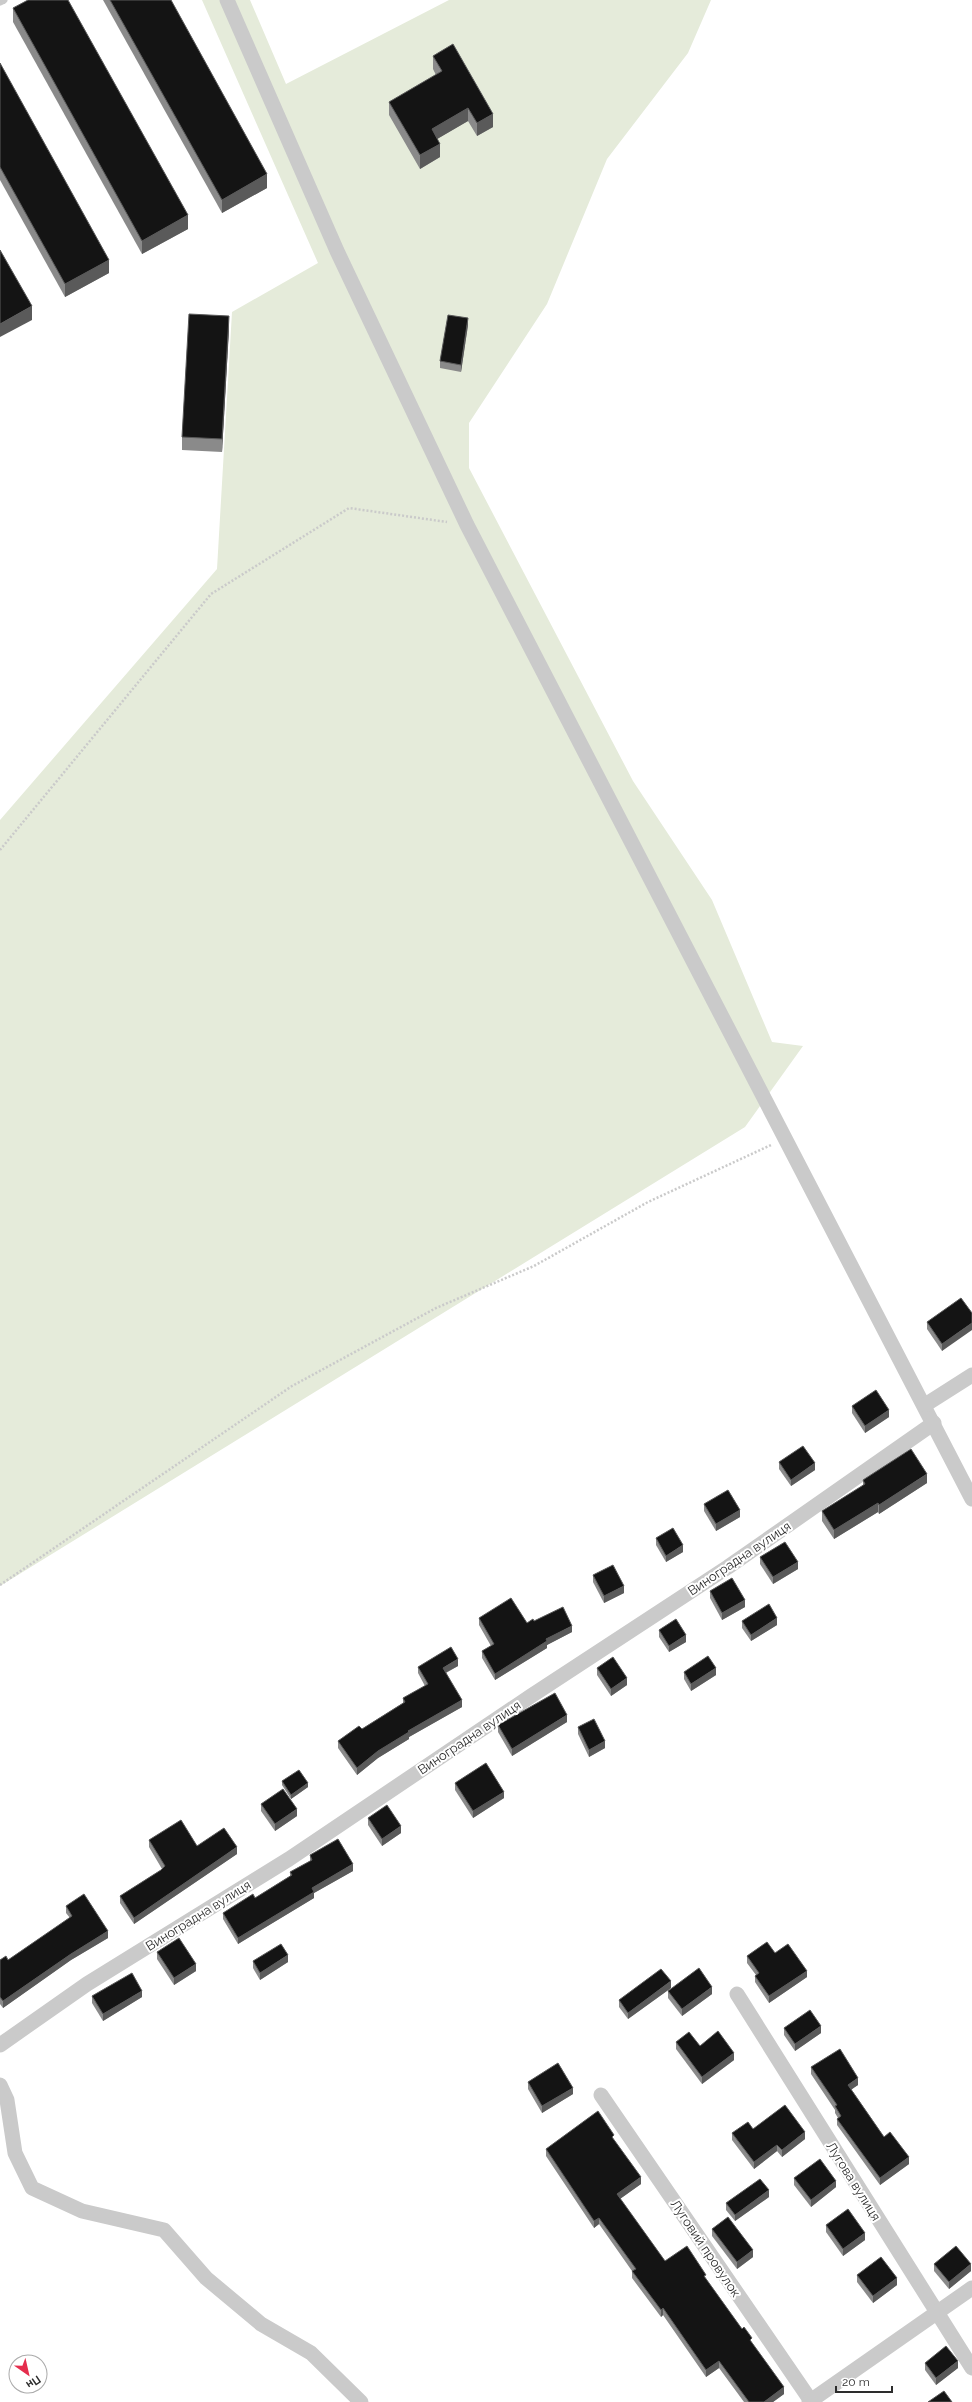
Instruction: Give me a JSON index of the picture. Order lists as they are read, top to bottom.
{
  "streets": {
    "street": ["Виноградна вулиця", "Лугова вулиця", "Луговий провулок"]
  },
  "crossings": [
    ["Лугова вулиця", "Луговий провулок"]
  ],
  "scale_bar": "20 m",
  "north": "bottom right"
}
